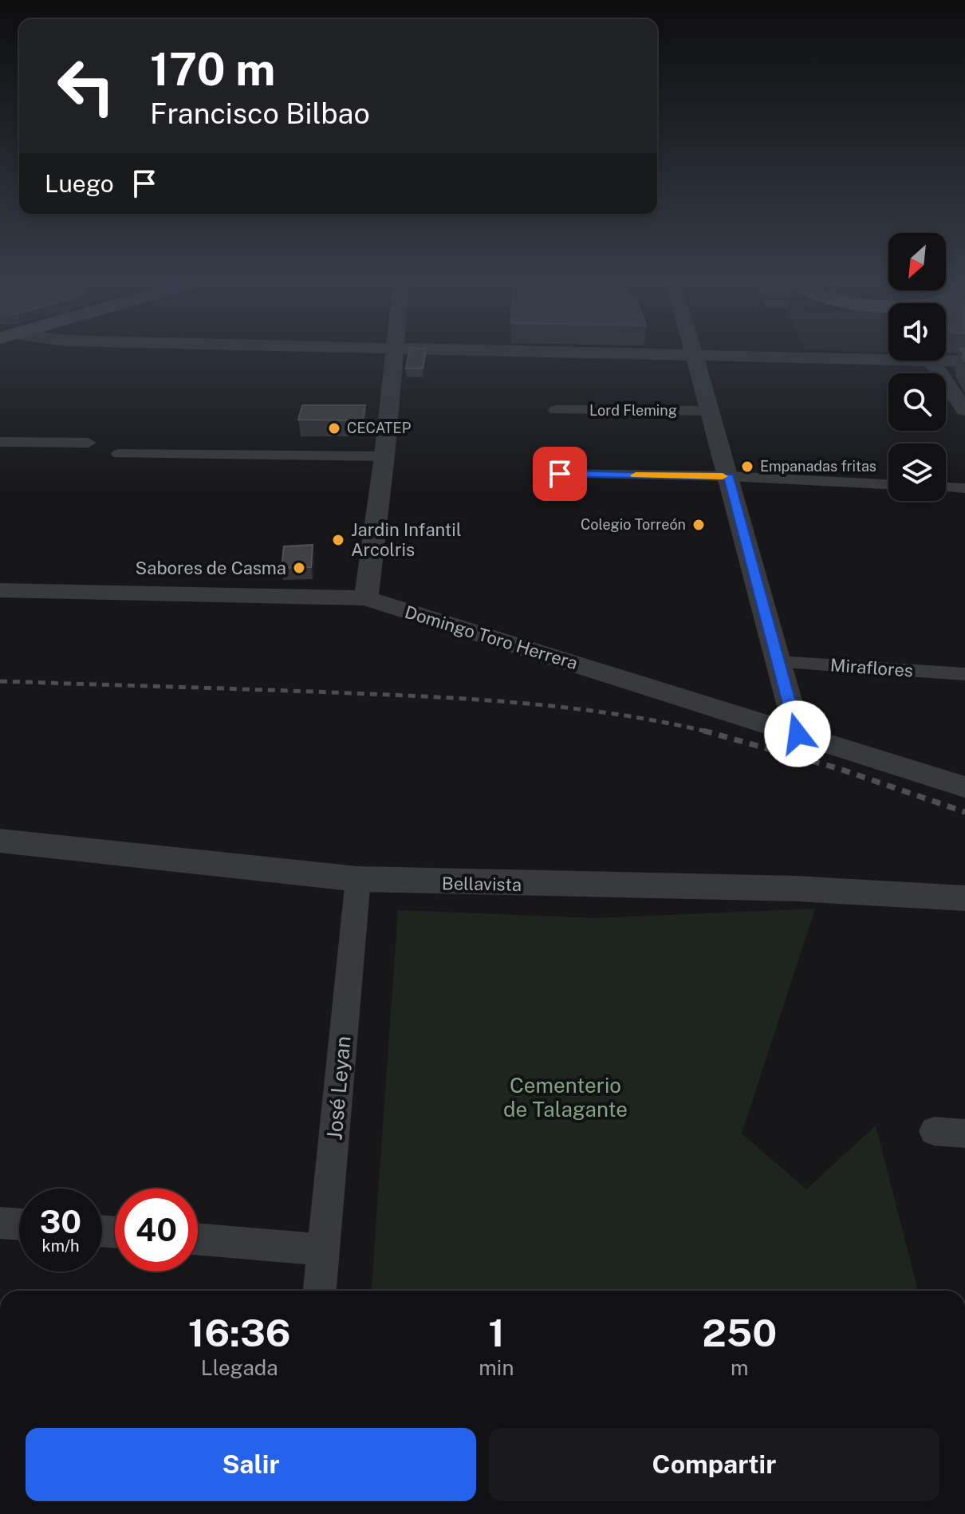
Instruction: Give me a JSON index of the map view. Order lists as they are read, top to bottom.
{
  "streets": {
    "street": [
      "Lord Fleming",
      "Domingo Toro Herrera",
      "Miraflores",
      "Bellavista",
      "José Leyan"
    ]
  },
  "crossings": [
    ["Bellavista", "José Leyan"]
  ],
  "parks": ["Cementerio de Talagante"],
  "places": [
    "CECATEP",
    "Empanadas fritas",
    "Colegio Torreón",
    "Jardin Infantil Arcolris",
    "Sabores de Casma"
  ],
  "north": "bottom left",
  "page": {
    "turn": ["170 m", "Francisco Bilbao"],
    "then": "Luego",
    "speed": "30 km/h",
    "limit": "40",
    "eta": [
      "16:36",
      "Llegada",
      "1",
      "min",
      "250",
      "m"
    ],
    "buttons": ["Salir", "Compartir"]
  }
}
